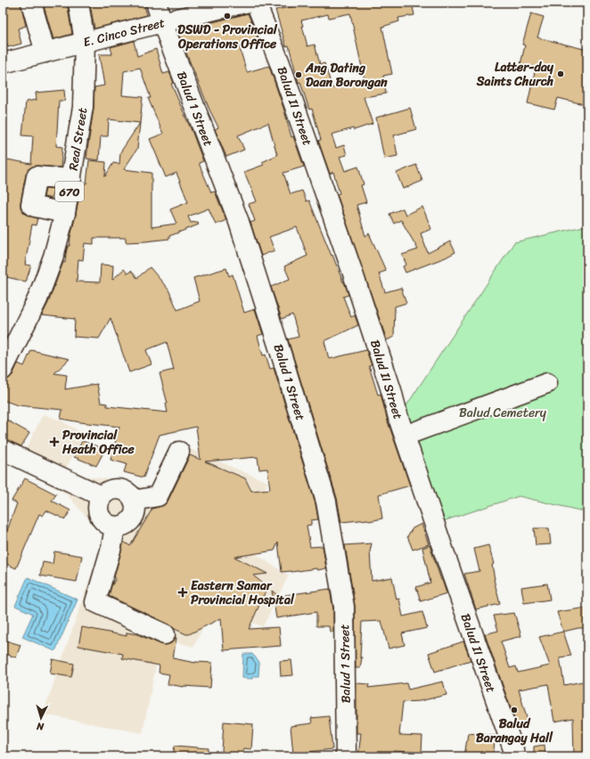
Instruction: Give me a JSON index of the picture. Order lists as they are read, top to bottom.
{
  "streets": {
    "street": [
      "E. Cinco Street",
      "Balud II Street",
      "Balud 1 Street",
      "Real Street",
      "670"
    ]
  },
  "crossings": [
    ["E. Cinco Street", "Balud 1 Street"],
    ["E. Cinco Street", "Real Street"]
  ],
  "parks": ["Balud Cemetery"],
  "places": {
    "other": [
      "DSWD - Provincial Operations Office",
      "Latter-day Saints Church",
      "Ang Dating Daan Borongan",
      "Balud Barangay Hall"
    ],
    "health": ["Provincial Heath Office", "Eastern Samar Provincial Hospital"]
  },
  "north": "bottom"
}
